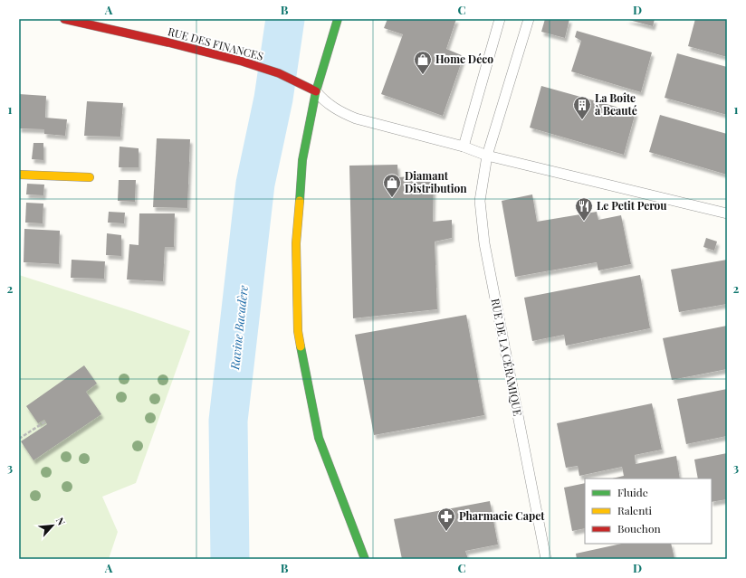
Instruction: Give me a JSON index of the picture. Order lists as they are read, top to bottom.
{
  "streets": {
    "street": ["RUE DES FINANCES"],
    "lane": ["RUE DE LA CÉRAMIQUE"]
  },
  "water": ["Ravine Bacadère"],
  "places": {
    "shop": ["Home Déco", "Diamant Distribution"],
    "building": ["La Boîte à Beauté"],
    "restaurant": ["Le Petit Perou"],
    "pharmacy": ["Pharmacie Capet"]
  },
  "legend": ["Fluide", "Ralenti", "Bouchon"],
  "north": "top right",
  "grid": {
    "columns": [
      "A",
      "B",
      "C",
      "D"
    ],
    "rows": ["1", "2", "3"]
  }
}
